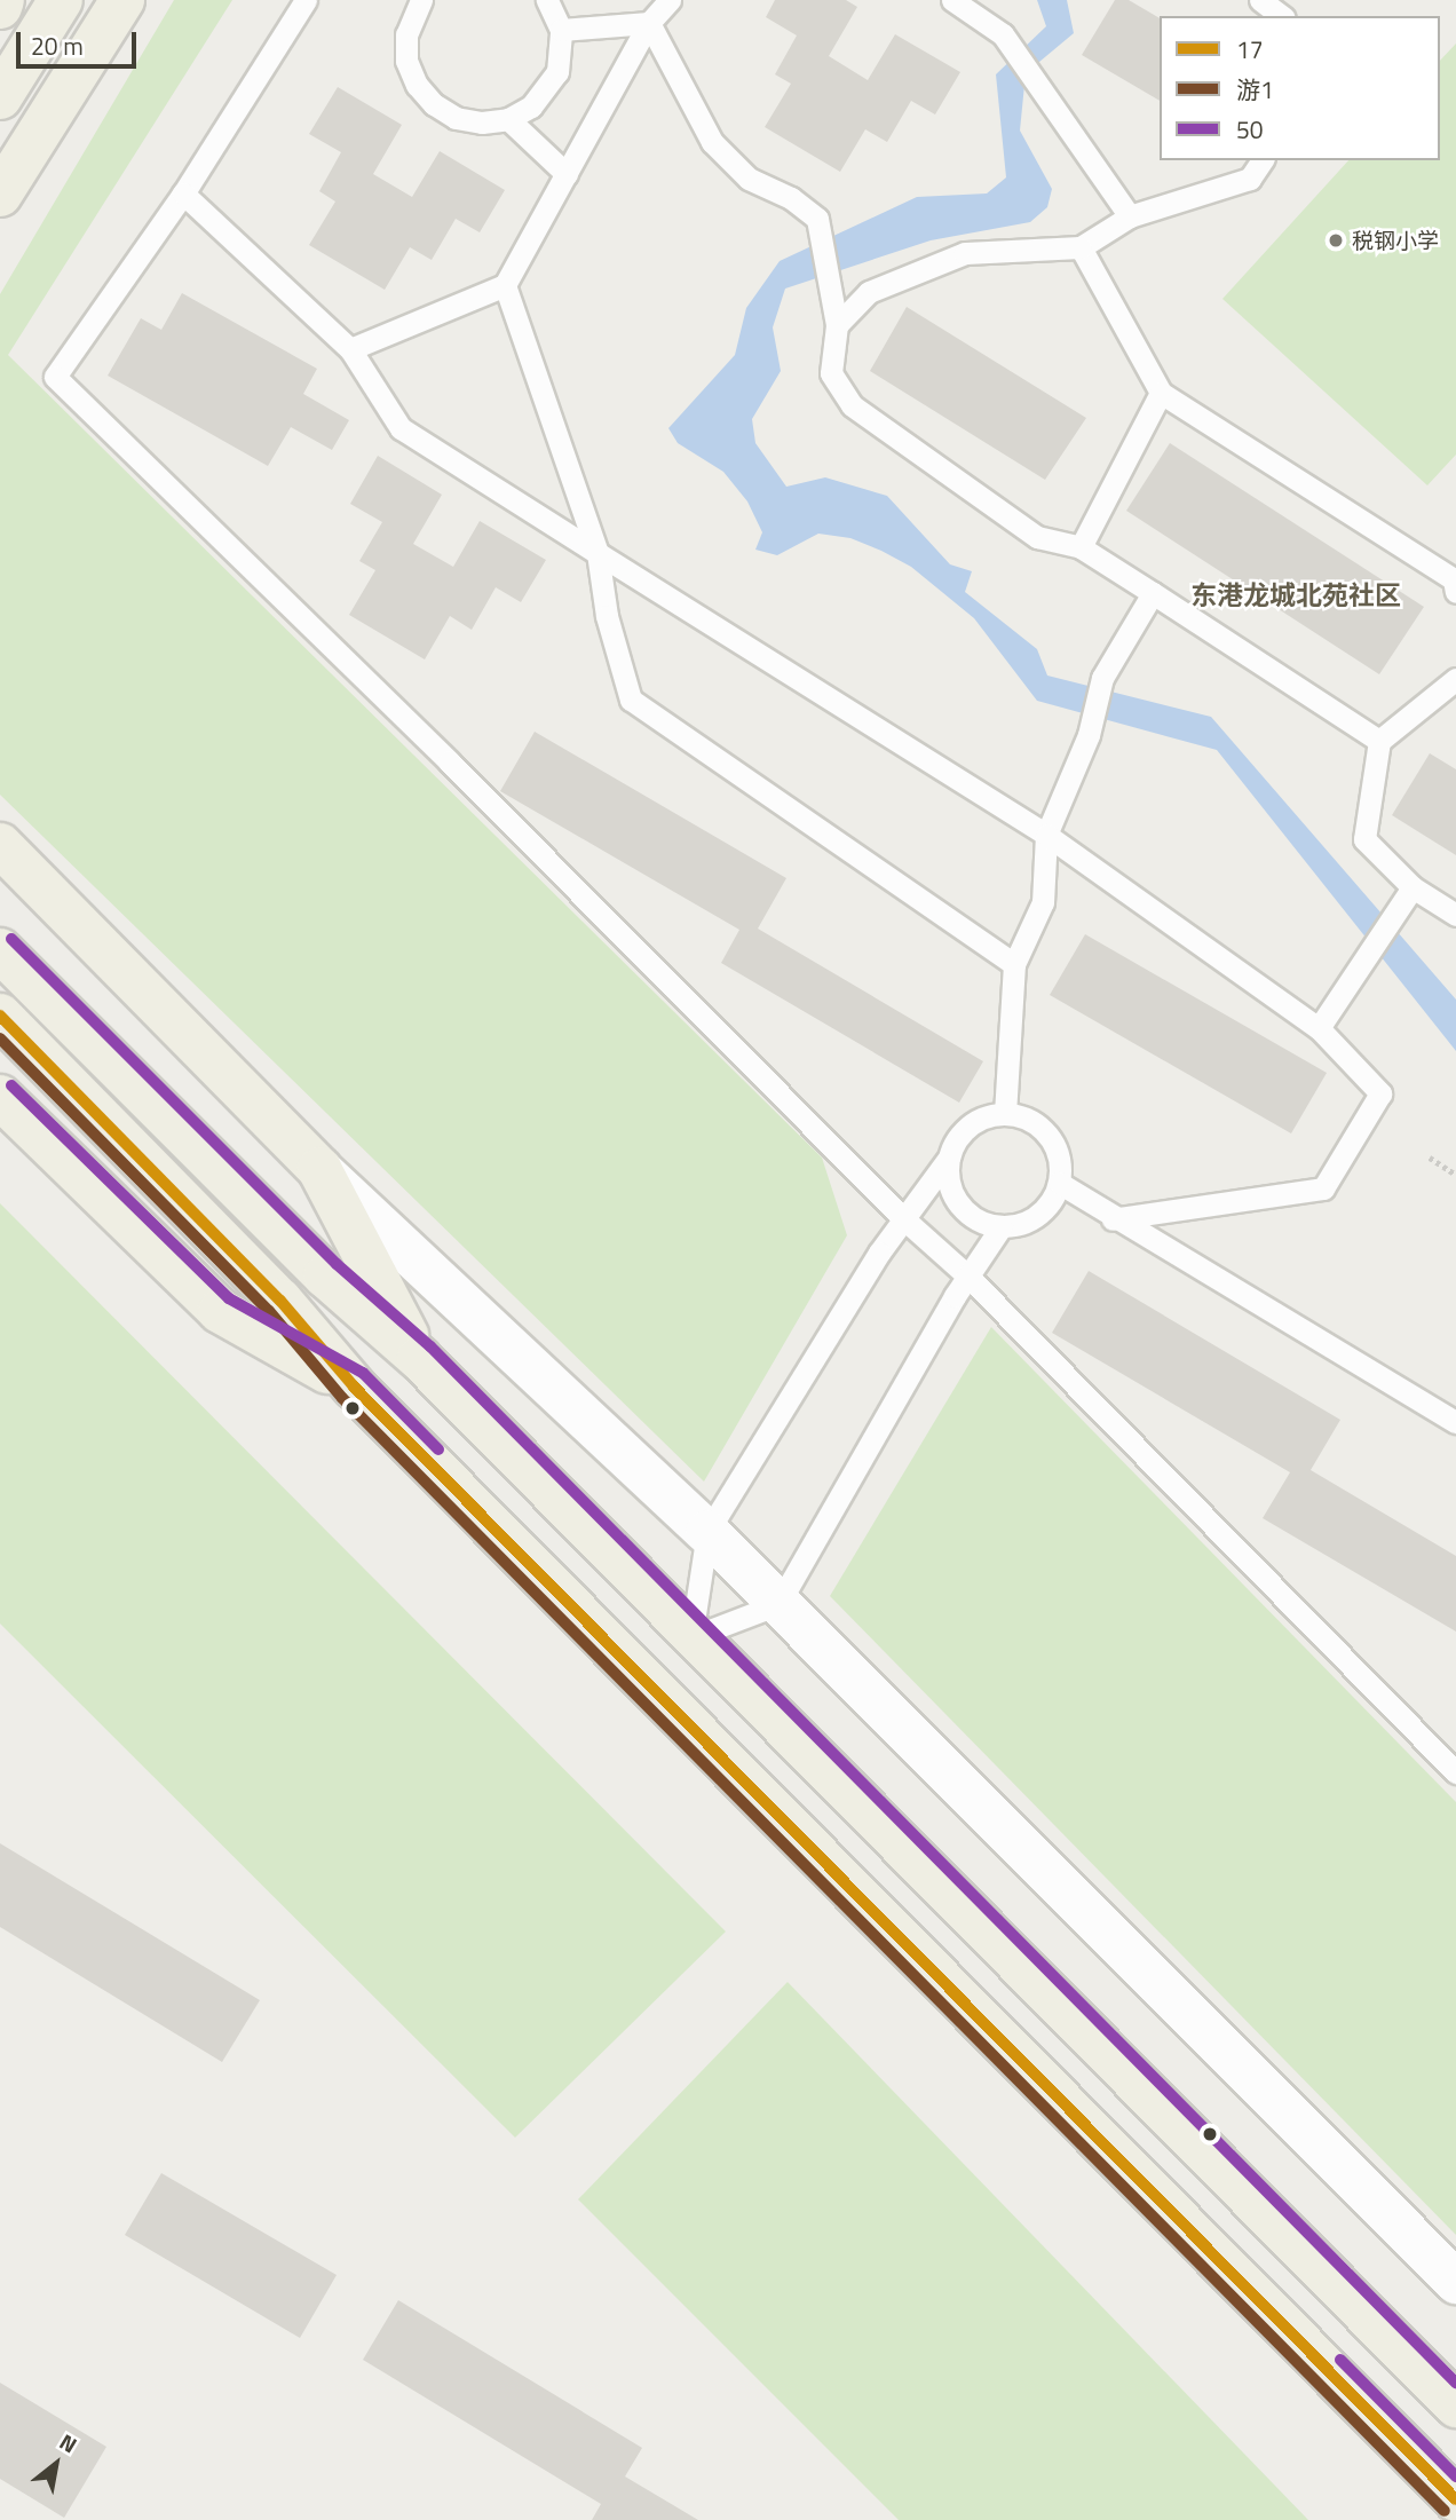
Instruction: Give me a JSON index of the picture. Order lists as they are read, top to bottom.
{
  "districts": ["东港龙城北苑社区"],
  "places": ["税钢小学"],
  "lines": ["transit line 50", "transit line 17", "transit line 游1"],
  "legend": ["17", "游1", "50"],
  "scale_bar": "20 m",
  "north": "top right"
}
